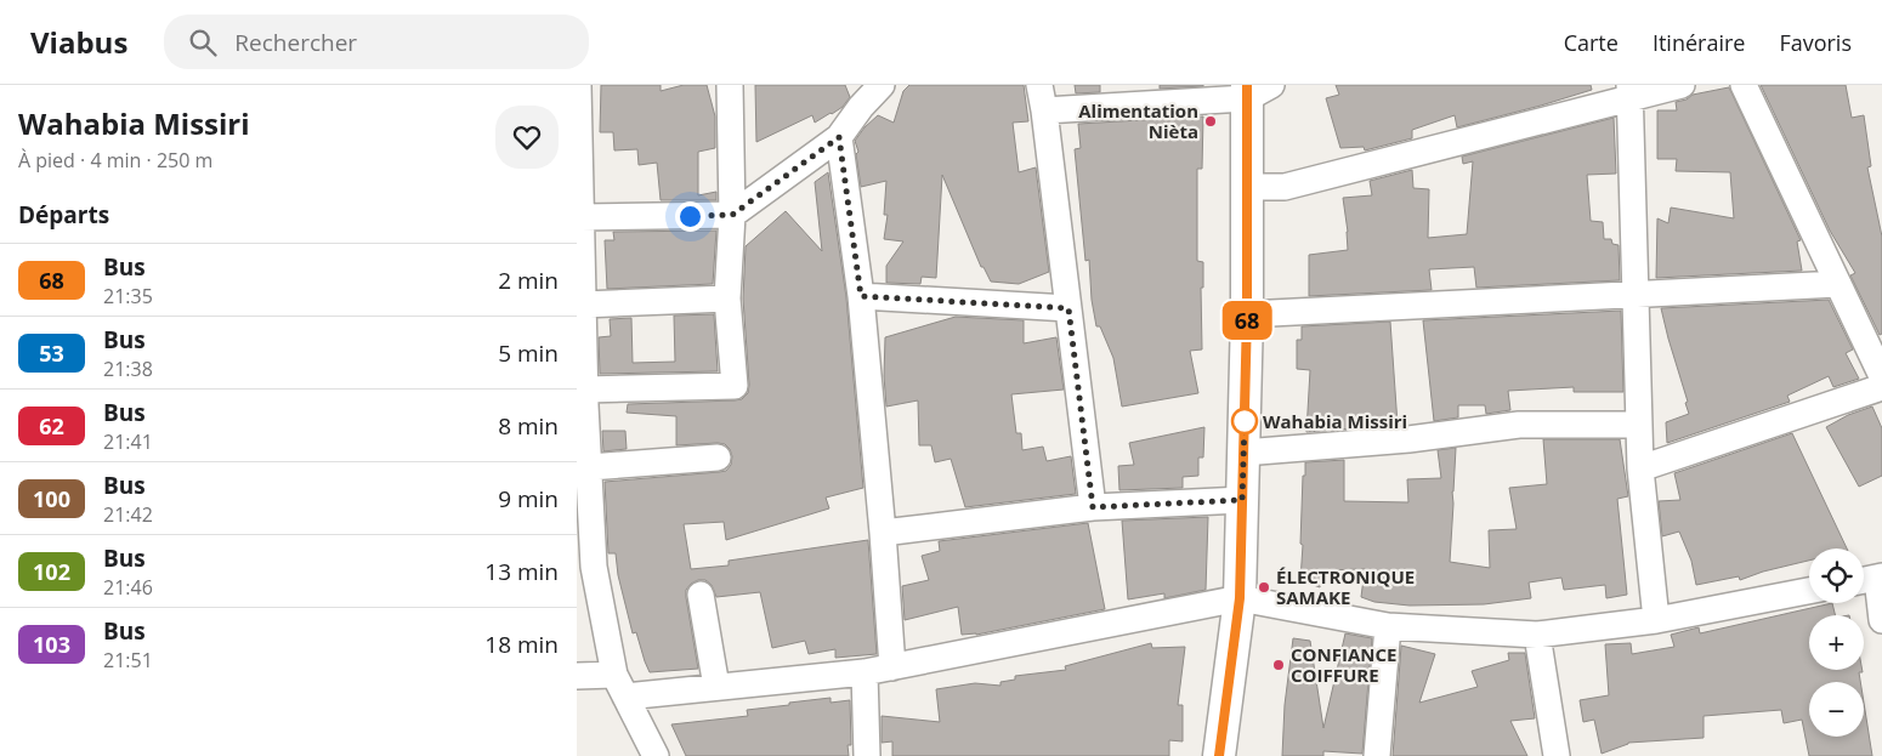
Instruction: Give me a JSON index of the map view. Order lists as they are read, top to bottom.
{
  "places": [
    "Alimentation Nièta",
    "Wahabia Missiri",
    "ÉLECTRONIQUE SAMAKE",
    "CONFIANCE COIFFURE"
  ],
  "lines": ["bus line 68"],
  "page": {
    "header": "Viabus",
    "search": "Rechercher",
    "nav": ["Carte", "Itinéraire", "Favoris"],
    "heading": [
      ["Wahabia Missiri", "À pied · 4 min · 250 m"],
      "Départs"
    ],
    "on_map": "68",
    "list": [
      {
        "mark": "68",
        "name": "Bus",
        "note": "21:35",
        "value": "2 min"
      },
      {
        "mark": "53",
        "name": "Bus",
        "note": "21:38",
        "value": "5 min"
      },
      {
        "mark": "62",
        "name": "Bus",
        "note": "21:41",
        "value": "8 min"
      },
      {
        "mark": "100",
        "name": "Bus",
        "note": "21:42",
        "value": "9 min"
      },
      {
        "mark": "102",
        "name": "Bus",
        "note": "21:46",
        "value": "13 min"
      },
      {
        "mark": "103",
        "name": "Bus",
        "note": "21:51",
        "value": "18 min"
      }
    ],
    "map_buttons": ["+", "−"]
  }
}
